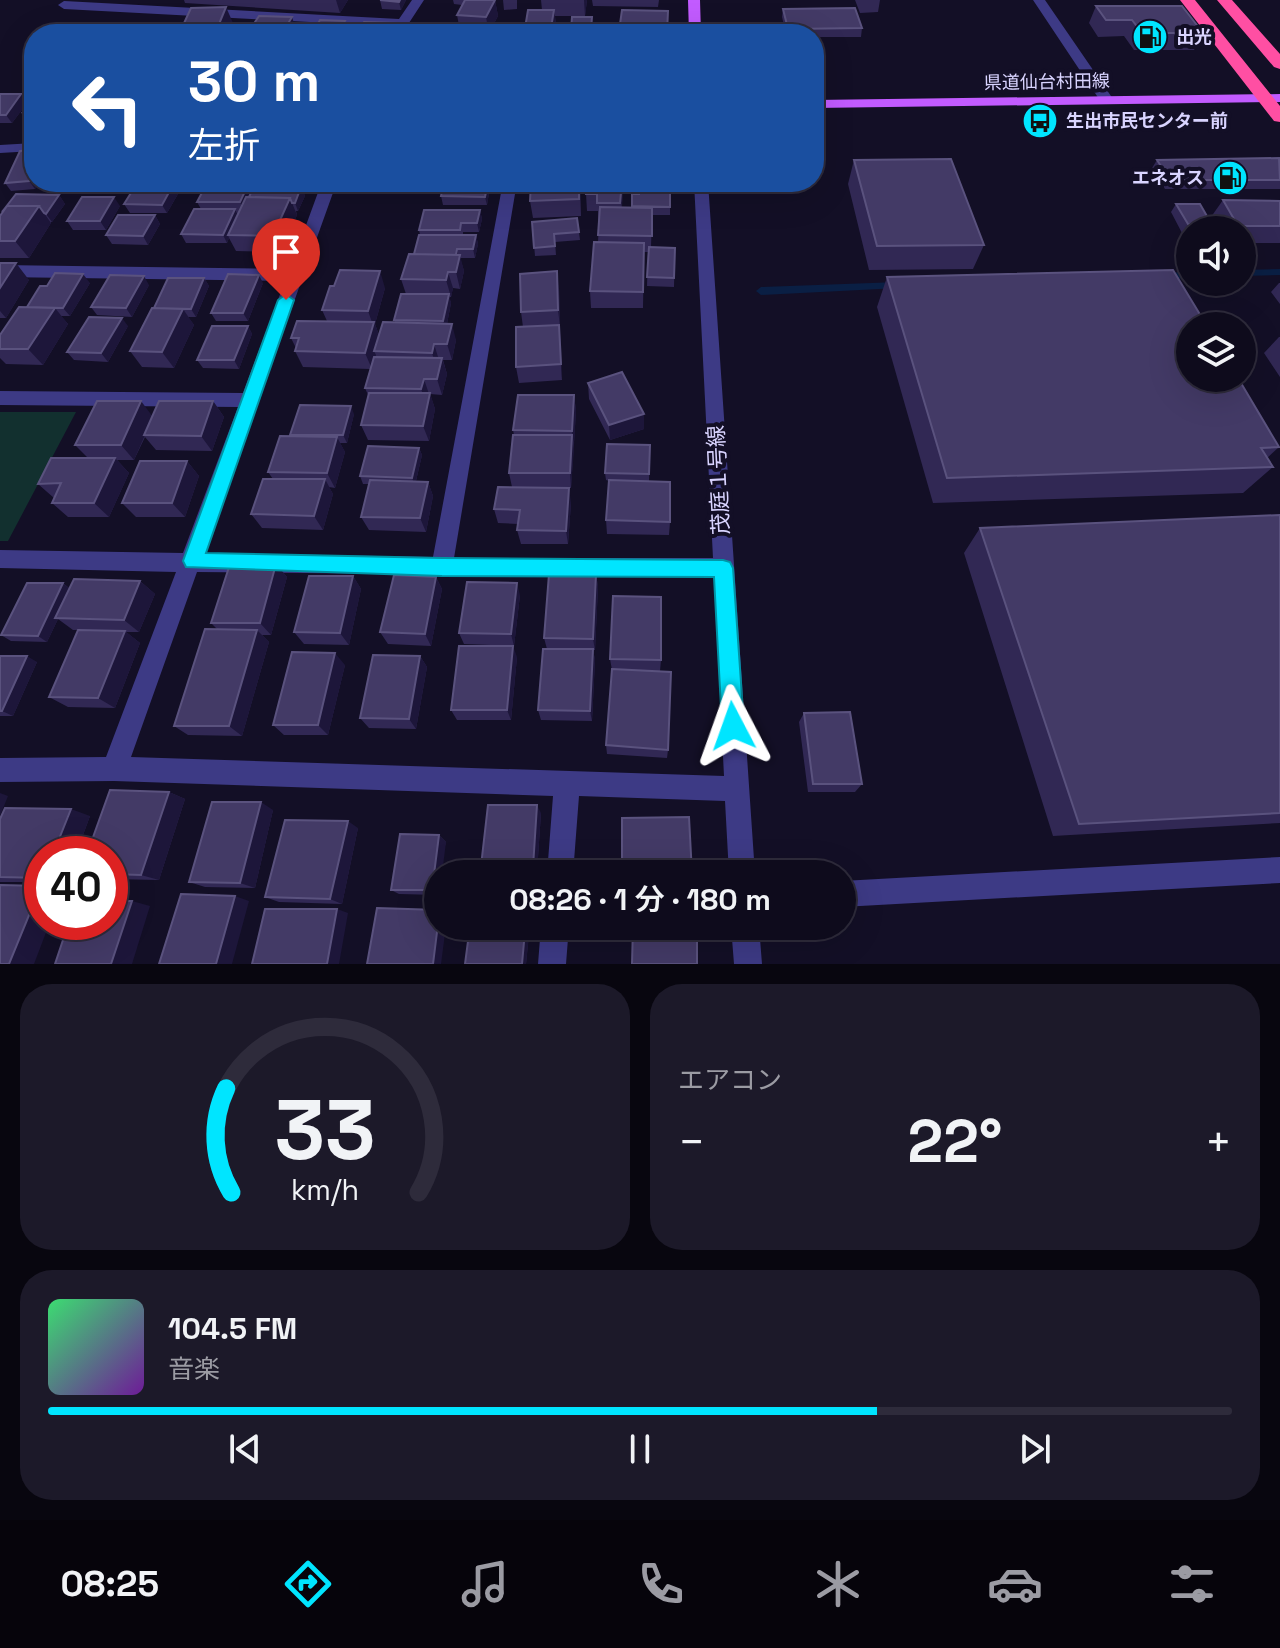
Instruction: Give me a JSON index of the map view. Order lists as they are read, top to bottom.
{
  "streets": {
    "main road": ["県道仙台村田線"],
    "street": ["茂庭１号線"]
  },
  "places": {
    "fuel station": ["出光", "エネオス"],
    "bus stop": ["生出市民センター前"]
  },
  "page": {
    "turn": ["30 m", "左折"],
    "limit": "40",
    "trip": "08:26 · 1 分 · 180 m",
    "tile": "エアコン",
    "heat": ["−", "22°", "+"],
    "song": ["104.5 FM", "音楽"],
    "tabs": "08:25",
    "gauge": ["33", "km/h"]
  }
}
